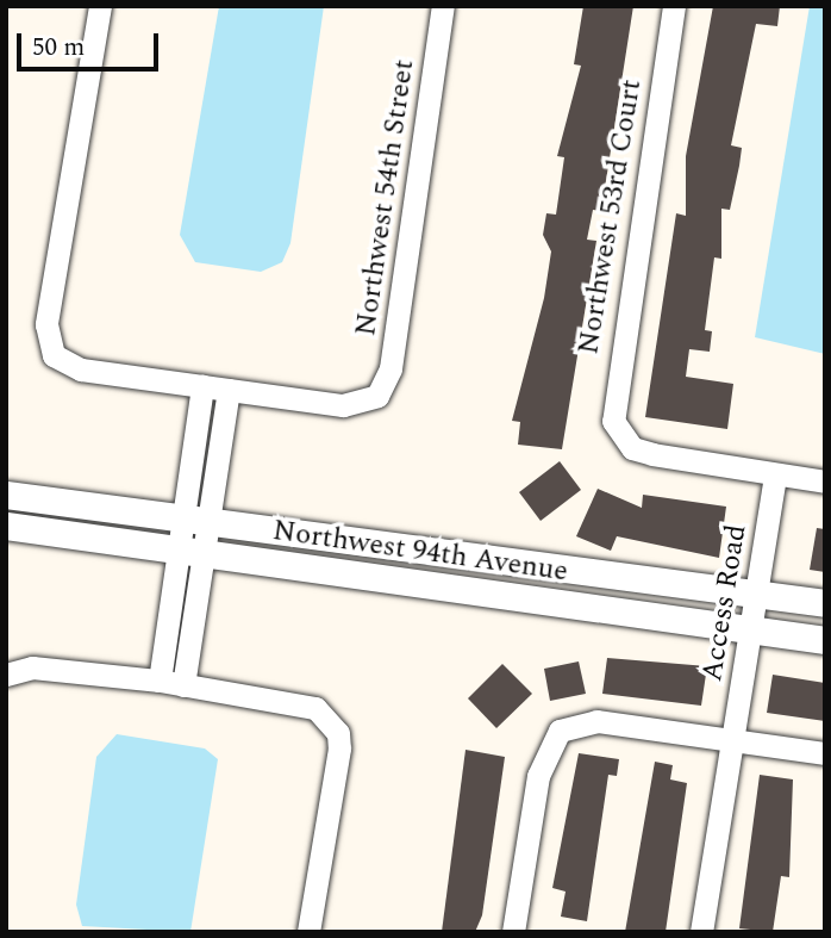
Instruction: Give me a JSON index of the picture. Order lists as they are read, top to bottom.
{
  "streets": {
    "street": [
      "Northwest 54th Street",
      "Northwest 53rd Court",
      "Northwest 94th Avenue",
      "Access Road"
    ]
  },
  "crossings": [
    ["Northwest 53rd Court", "Access Road"],
    ["Northwest 94th Avenue", "Access Road"]
  ],
  "scale_bar": "50 m"
}
